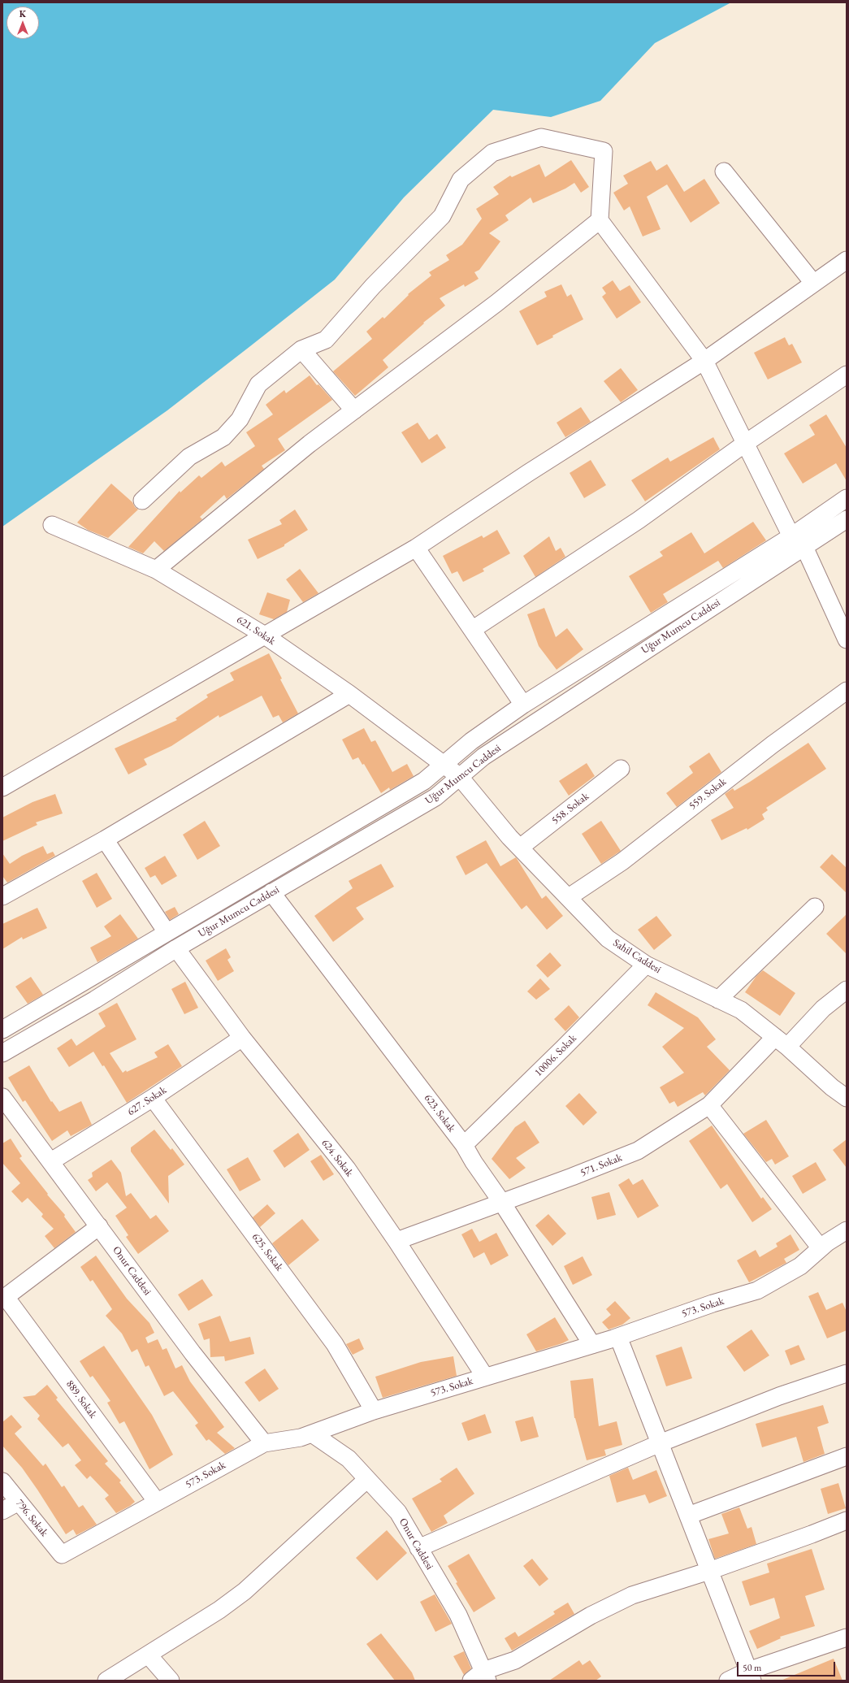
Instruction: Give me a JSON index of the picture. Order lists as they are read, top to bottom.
{
  "streets": {
    "street": [
      "Uğur Mumcu Caddesi",
      "621. Sokak",
      "559. Sokak",
      "558. Sokak",
      "Sahil Caddesi",
      "10006. Sokak",
      "627. Sokak",
      "623. Sokak",
      "624. Sokak",
      "571. Sokak",
      "625. Sokak",
      "Onur Caddesi",
      "573. Sokak",
      "889. Sokak",
      "796. Sokak"
    ]
  },
  "crossings": [
    ["Uğur Mumcu Caddesi", "621. Sokak"],
    ["Uğur Mumcu Caddesi", "Sahil Caddesi"],
    ["Uğur Mumcu Caddesi", "623. Sokak"],
    ["Uğur Mumcu Caddesi", "624. Sokak"],
    ["621. Sokak", "Sahil Caddesi"],
    ["559. Sokak", "Sahil Caddesi"],
    ["558. Sokak", "Sahil Caddesi"],
    ["Sahil Caddesi", "10006. Sokak"],
    ["Sahil Caddesi", "571. Sokak"],
    ["10006. Sokak", "623. Sokak"],
    ["627. Sokak", "624. Sokak"],
    ["627. Sokak", "625. Sokak"],
    ["627. Sokak", "Onur Caddesi"],
    ["623. Sokak", "571. Sokak"],
    ["623. Sokak", "573. Sokak"],
    ["624. Sokak", "571. Sokak"],
    ["624. Sokak", "573. Sokak"],
    ["625. Sokak", "573. Sokak"],
    ["Onur Caddesi", "573. Sokak"],
    ["573. Sokak", "889. Sokak"],
    ["573. Sokak", "796. Sokak"]
  ],
  "scale_bar": "50 m",
  "north": "top"
}
